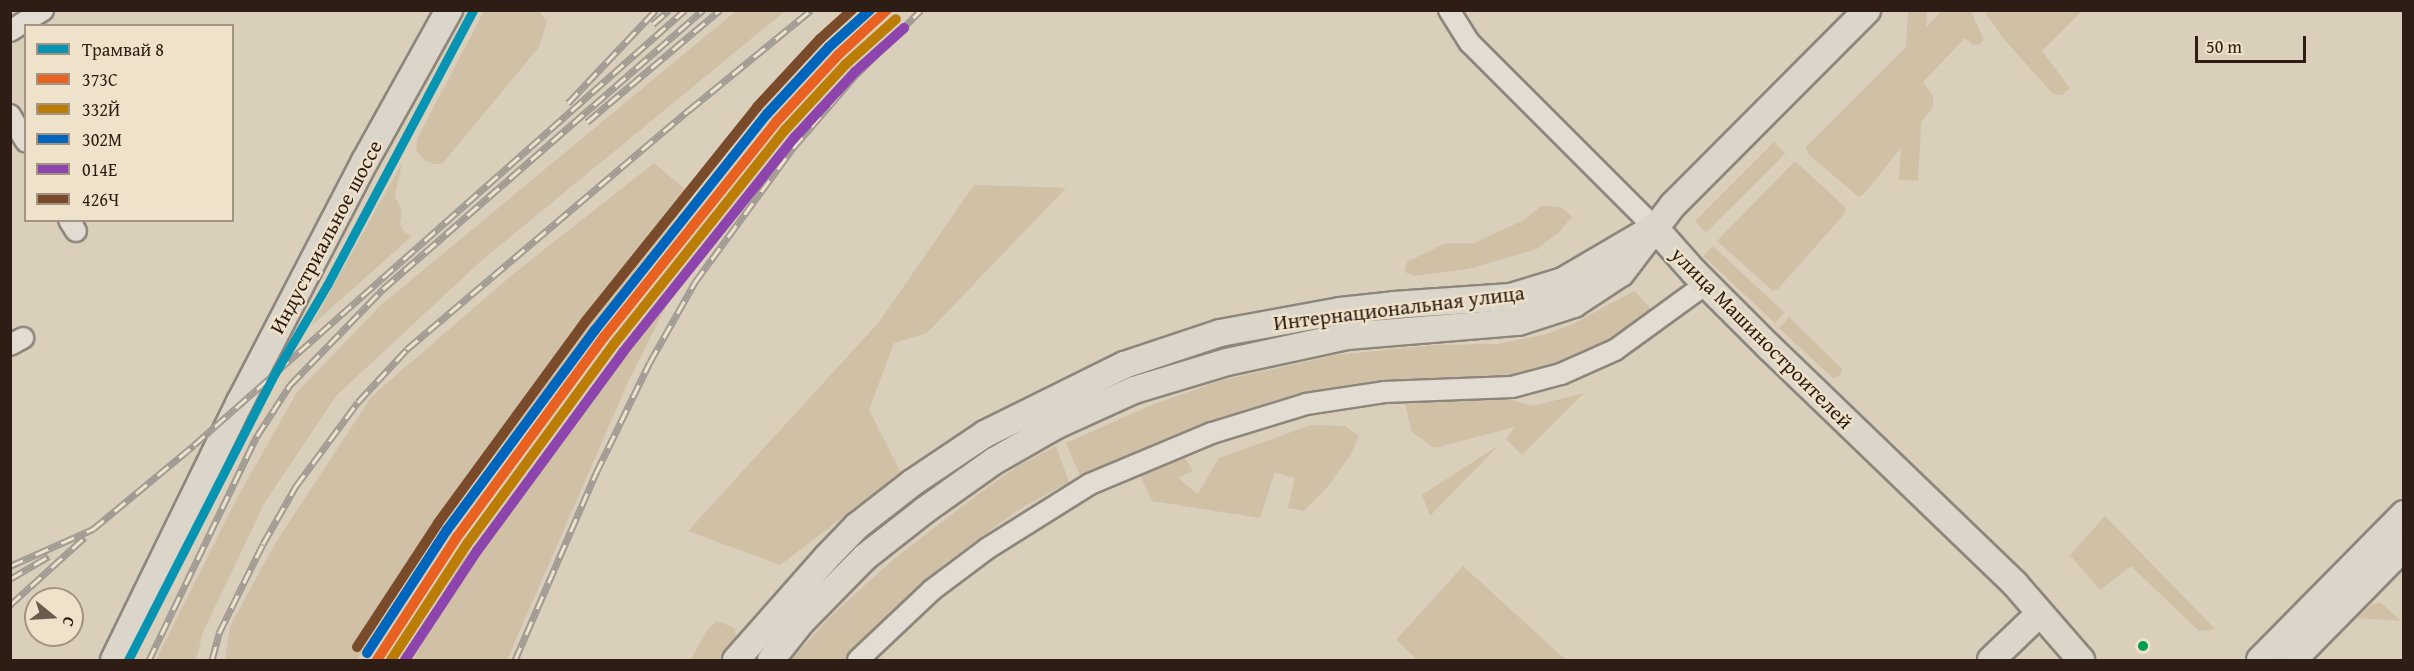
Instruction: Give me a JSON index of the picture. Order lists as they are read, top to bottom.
{
  "streets": {
    "main road": ["Индустриальное шоссе", "Интернациональная улица", "улица Машиностроителей"]
  },
  "crossings": [
    ["Интернациональная улица", "улица Машиностроителей"]
  ],
  "lines": [
    "tram line 8",
    "transit line 373C",
    "transit line 302М",
    "transit line 426Ч",
    "transit line 332Й",
    "transit line 014Е"
  ],
  "legend": [
    "Трамвай 8",
    "373C",
    "332Й",
    "302М",
    "014Е",
    "426Ч"
  ],
  "scale_bar": "50 m",
  "north": "right"
}
